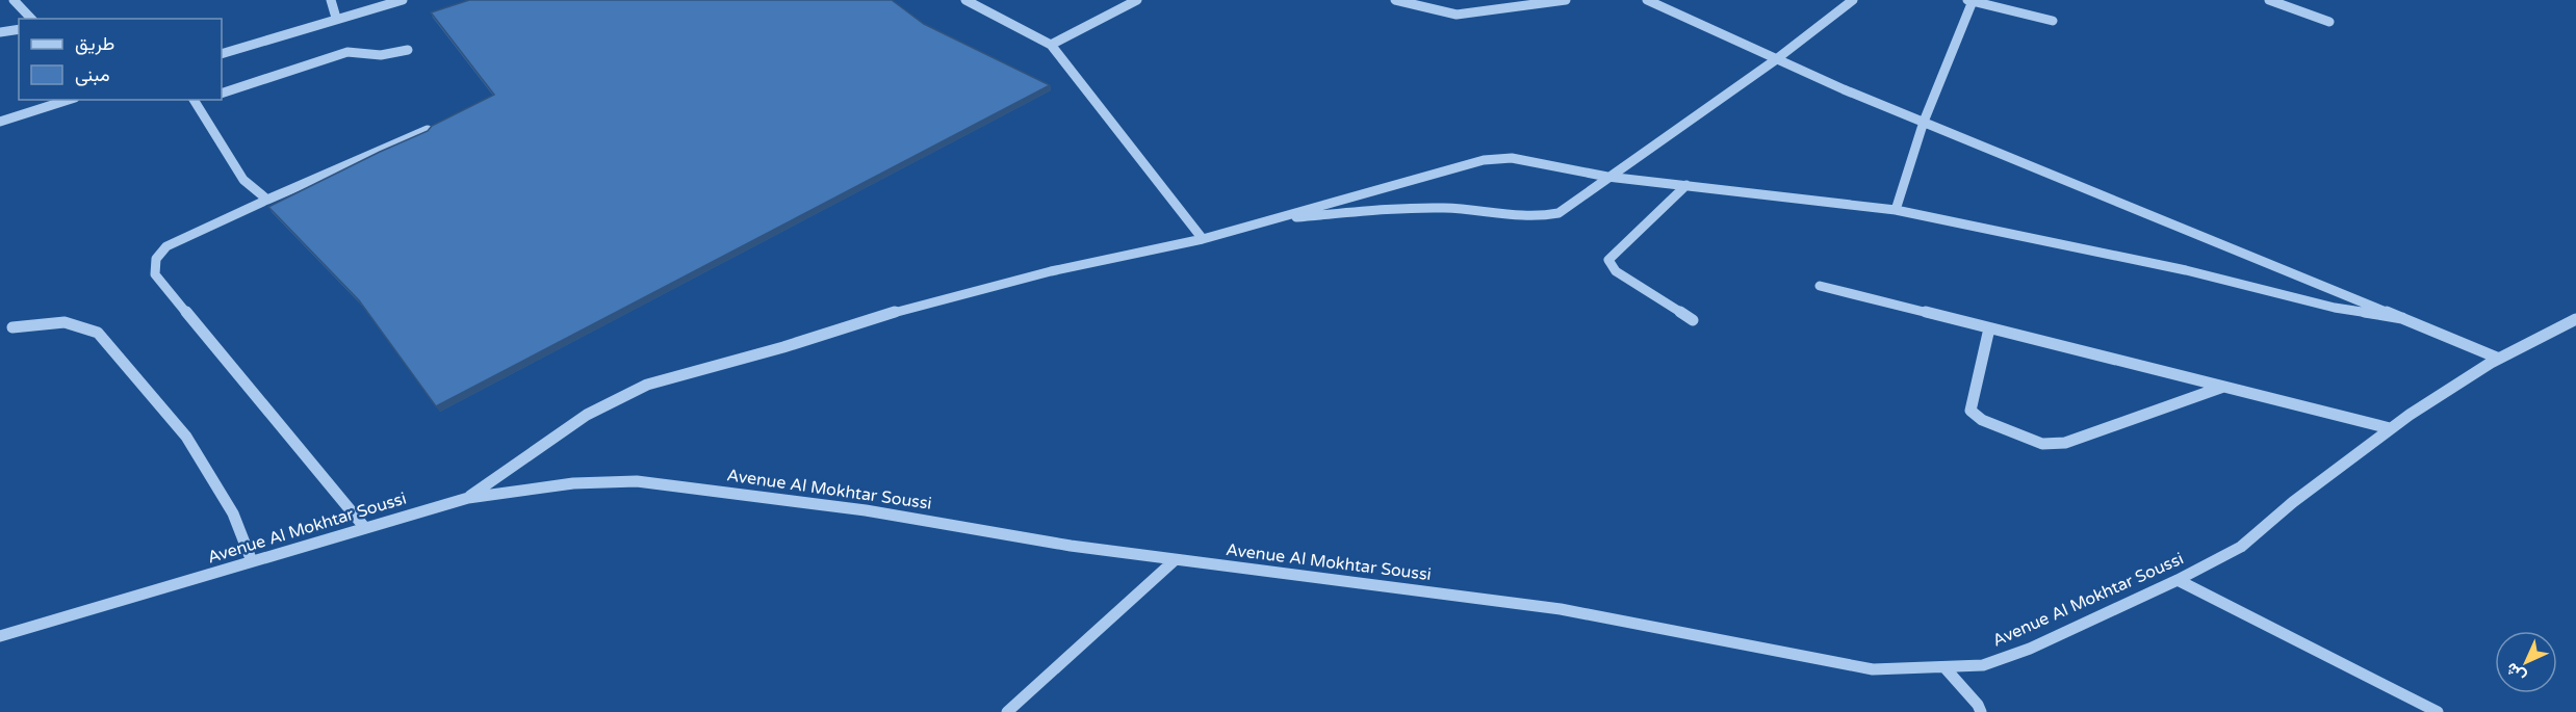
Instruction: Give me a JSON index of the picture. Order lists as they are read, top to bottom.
{
  "streets": {
    "street": ["Avenue Al Mokhtar Soussi"]
  },
  "legend": ["طريق", "مبنى"],
  "north": "bottom left"
}
